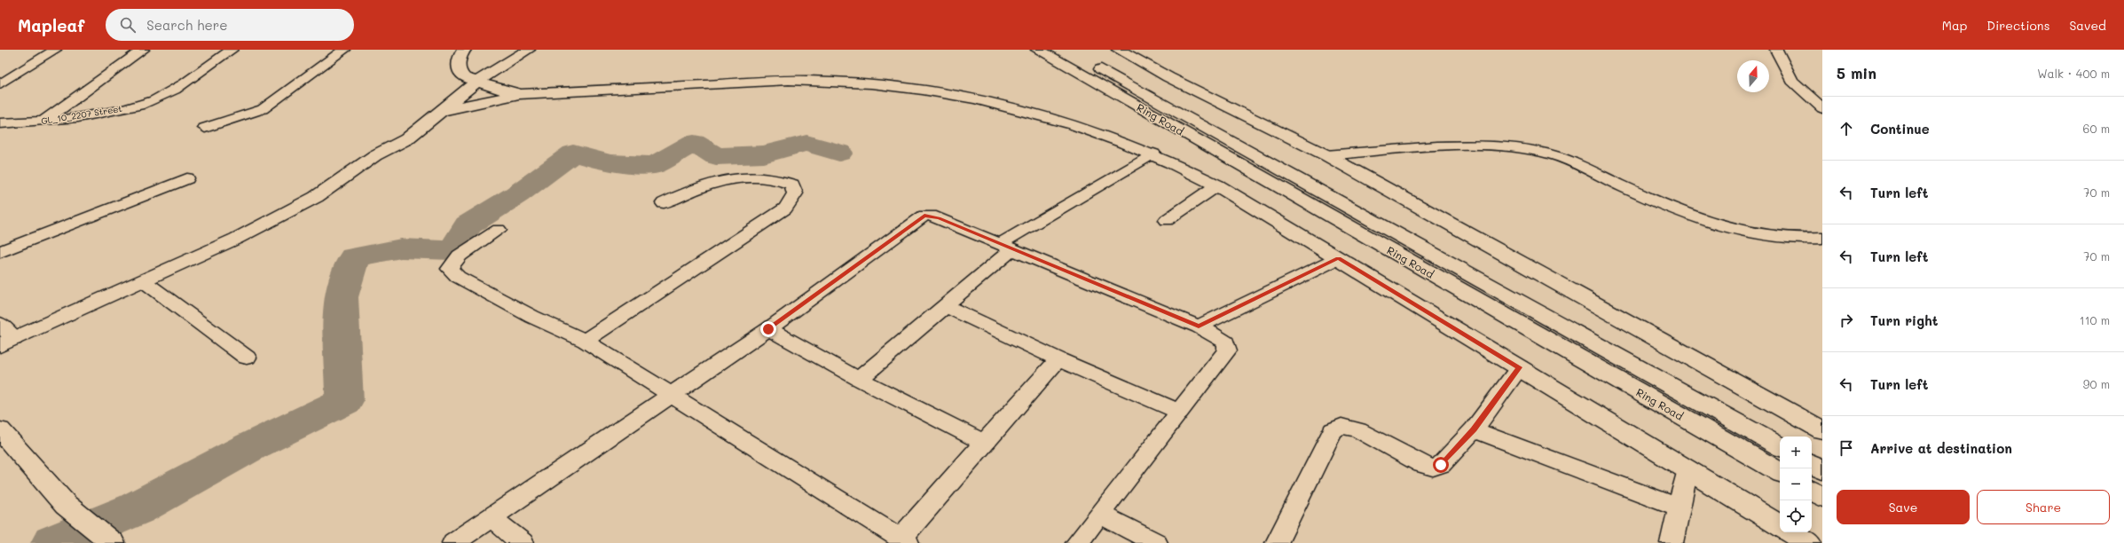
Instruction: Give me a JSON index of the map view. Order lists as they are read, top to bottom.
{
  "streets": {
    "main road": ["Ring Road"],
    "street": ["GL_10_2207 Street"]
  },
  "north": "top",
  "page": {
    "header": "Mapleaf",
    "search": "Search here",
    "nav": ["Map", "Directions", "Saved"],
    "heading": ["5 min", "Walk · 400 m"],
    "list": [
      ["Continue", "60 m"],
      ["Turn left", "70 m"],
      ["Turn left", "70 m"],
      ["Turn right", "110 m"],
      ["Turn left", "90 m"],
      "Arrive at destination"
    ],
    "map_buttons": ["+", "−"],
    "buttons": ["Save", "Share"]
  }
}
